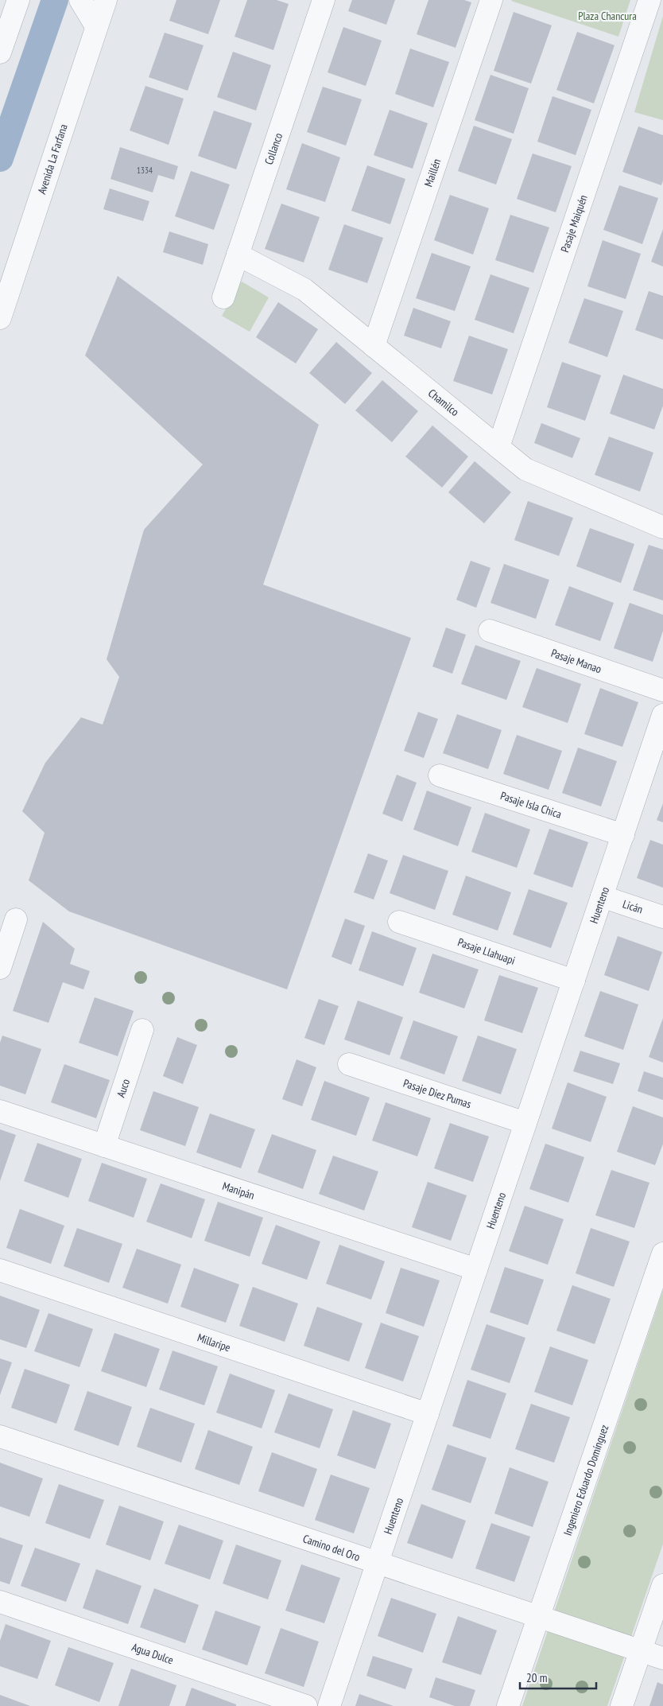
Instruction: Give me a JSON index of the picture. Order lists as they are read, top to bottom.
{
  "streets": {
    "street": [
      "Collanco",
      "Avenida La Farfana",
      "Maillén",
      "Pasaje Maiquén",
      "Chamilco",
      "Pasaje Manao",
      "Pasaje Isla Chica",
      "Huenteno",
      "Licán",
      "Pasaje Llahuapi",
      "Auco",
      "Pasaje Diez Pumas",
      "Manipán",
      "Millaripe",
      "Ingeniero Eduardo Domínguez",
      "Camino del Oro",
      "Agua Dulce"
    ]
  },
  "crossings": [
    ["Collanco", "Chamilco"],
    ["Maillén", "Chamilco"],
    ["Pasaje Maiquén", "Chamilco"],
    ["Pasaje Isla Chica", "Huenteno"],
    ["Huenteno", "Licán"],
    ["Huenteno", "Pasaje Llahuapi"],
    ["Huenteno", "Pasaje Diez Pumas"],
    ["Huenteno", "Manipán"],
    ["Huenteno", "Millaripe"],
    ["Huenteno", "Camino del Oro"],
    ["Auco", "Manipán"],
    ["Ingeniero Eduardo Domínguez", "Camino del Oro"]
  ],
  "parks": ["Plaza Chancura"],
  "house_numbers": ["1334"],
  "scale_bar": "20 m"
}
